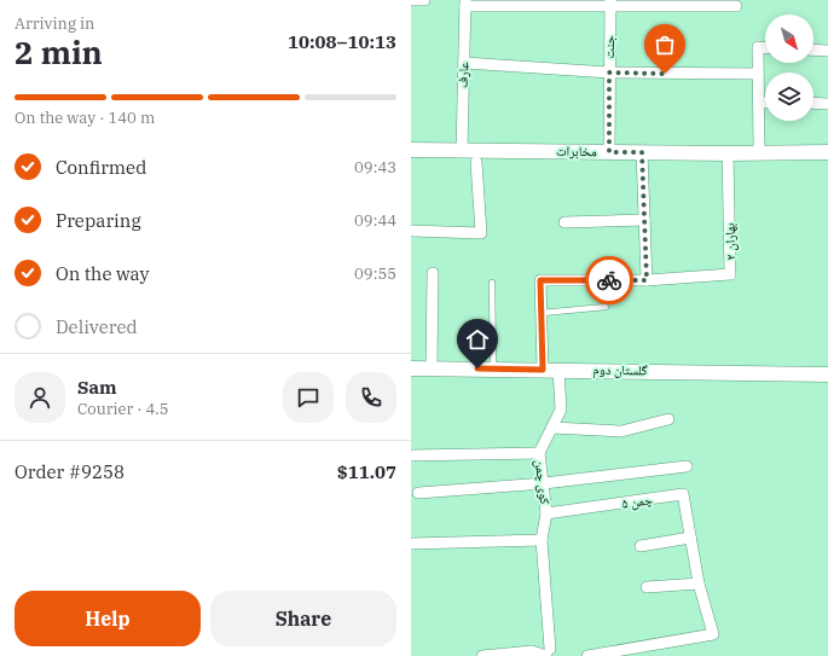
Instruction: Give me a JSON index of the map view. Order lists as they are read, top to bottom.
{
  "streets": {
    "street": [
      "جنت",
      "عارف",
      "مخابرات",
      "بهاران ۲",
      "گلستان دوم",
      "کوی چمن",
      "چمن ۵"
    ]
  },
  "crossings": [
    ["جنت", "مخابرات"],
    ["عارف", "مخابرات"],
    ["مخابرات", "بهاران ۲"],
    ["گلستان دوم", "کوی چمن"],
    ["کوی چمن", "چمن ۵"]
  ],
  "north": "bottom right",
  "page": {
    "heading": ["2 min", "Arriving in", "10:08–10:13"],
    "panel": [
      "Sam",
      "Courier · 4.5",
      "Order #9258",
      "$11.07"
    ],
    "bar": "On the way · 140 m",
    "list": [
      ["Confirmed", "09:43"],
      ["Preparing", "09:44"],
      ["On the way", "09:55"],
      "Delivered"
    ],
    "buttons": ["Help", "Share"]
  }
}
